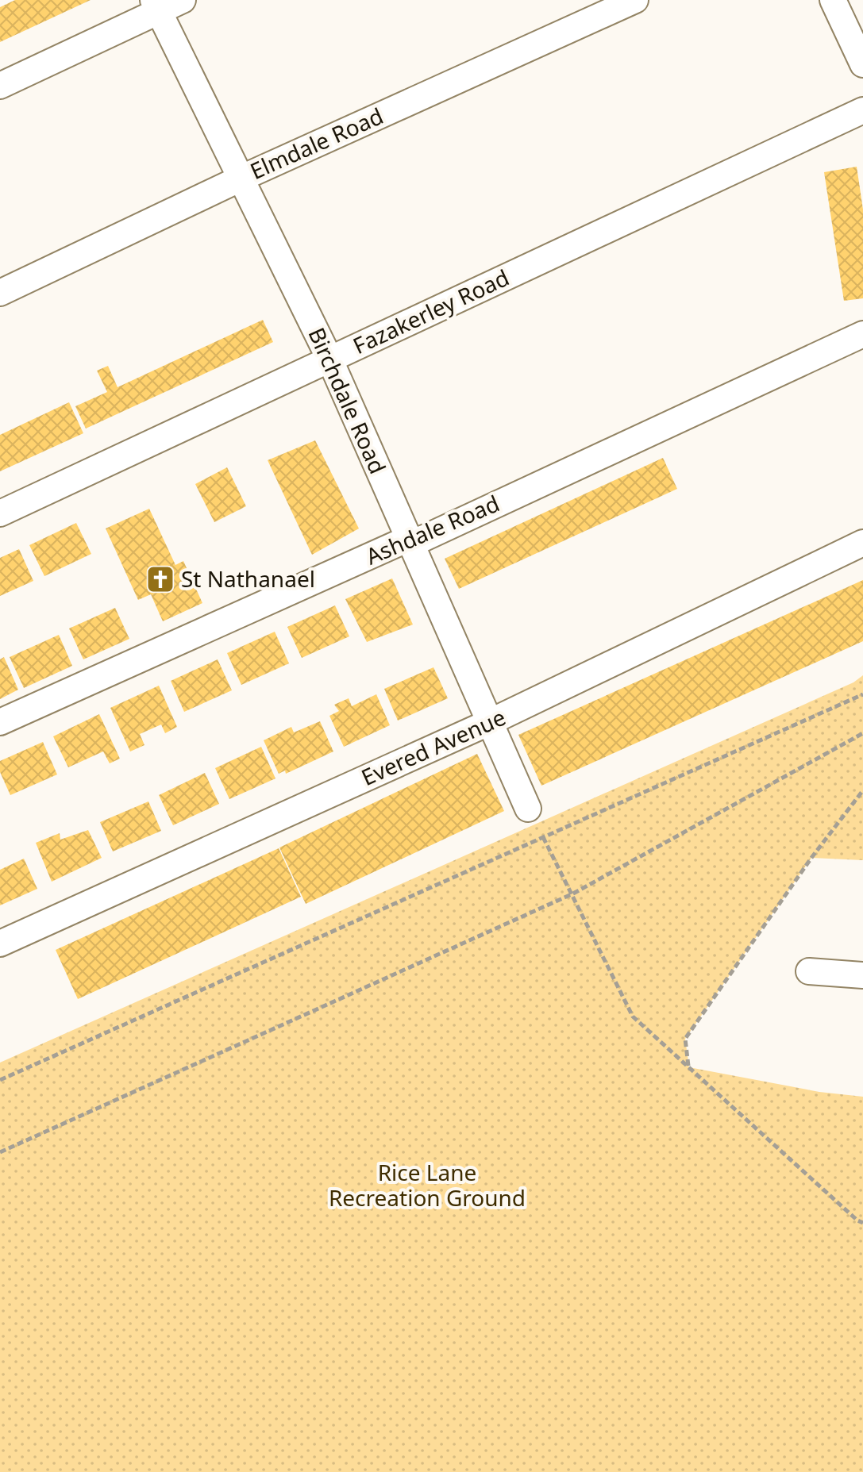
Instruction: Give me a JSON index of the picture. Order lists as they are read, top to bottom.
{
  "streets": {
    "street": [
      "Elmdale Road",
      "Fazakerley Road",
      "Birchdale Road",
      "Ashdale Road",
      "Evered Avenue"
    ]
  },
  "crossings": [
    ["Elmdale Road", "Birchdale Road"],
    ["Fazakerley Road", "Birchdale Road"],
    ["Birchdale Road", "Ashdale Road"],
    ["Birchdale Road", "Evered Avenue"]
  ],
  "parks": ["Rice Lane Recreation Ground"],
  "places": {
    "church": ["St Nathanael"]
  }
}
